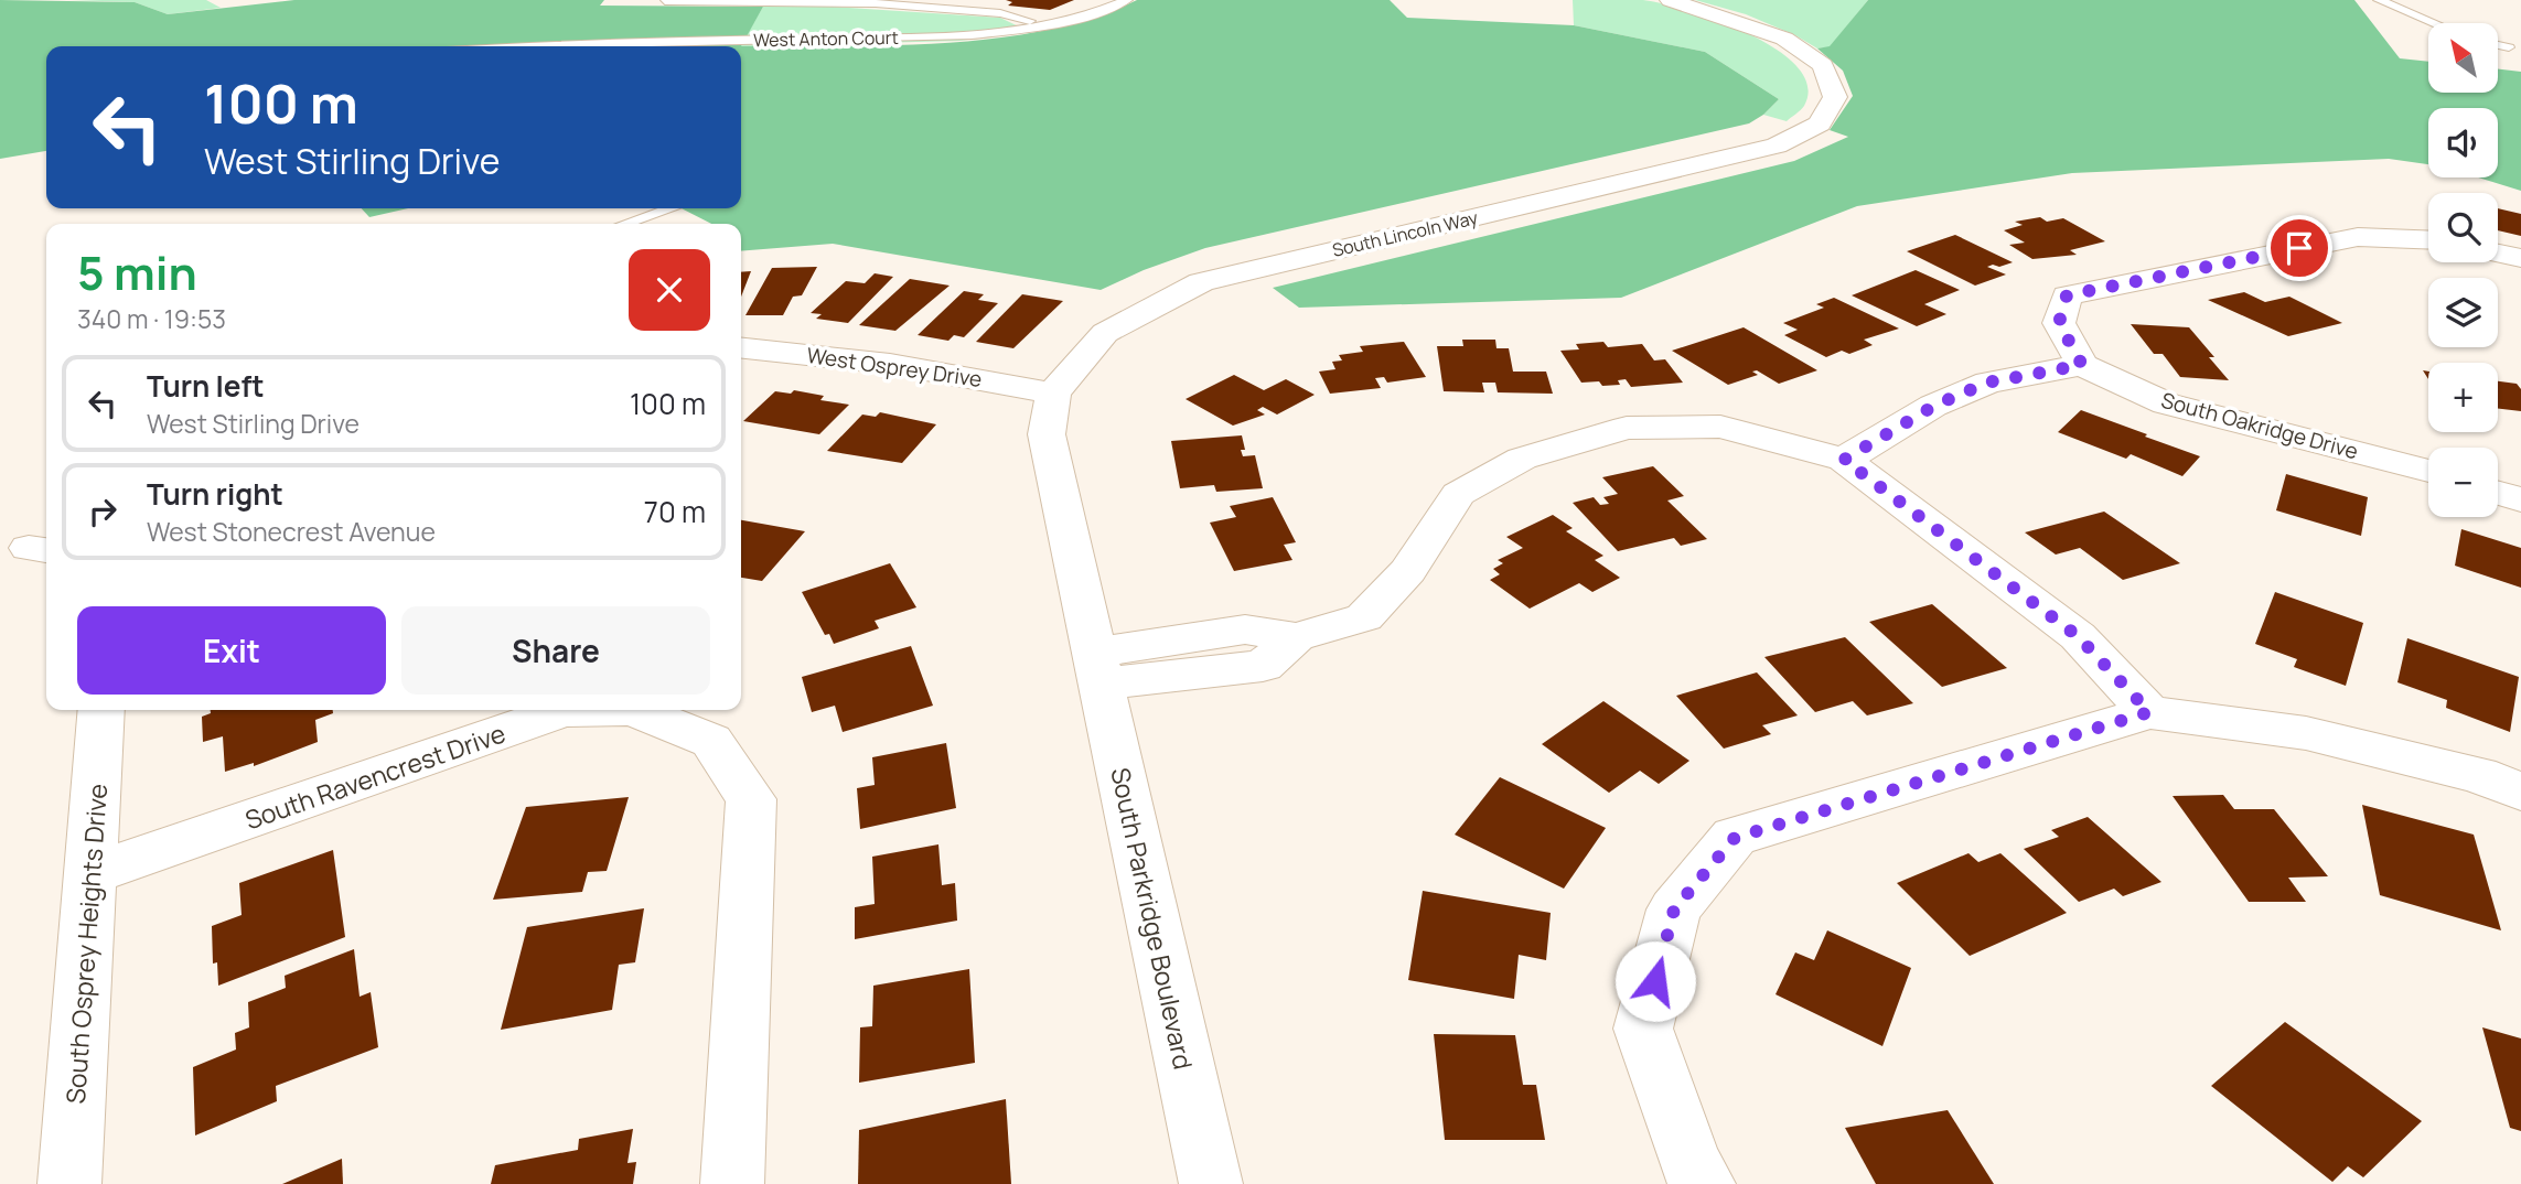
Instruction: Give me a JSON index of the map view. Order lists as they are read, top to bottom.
{
  "streets": {
    "street": [
      "South Lincoln Way",
      "West Osprey Drive",
      "South Oakridge Drive",
      "South Ravencrest Drive",
      "South Parkridge Boulevard",
      "South Osprey Heights Drive"
    ],
    "lane": ["West Anton Court"]
  },
  "crossings": [
    ["South Lincoln Way", "West Osprey Drive"],
    ["South Ravencrest Drive", "South Osprey Heights Drive"]
  ],
  "north": "top left",
  "page": {
    "map_buttons": ["+", "−"],
    "turn": ["100 m", "West Stirling Drive"],
    "heading": ["5 min", "340 m · 19:53"],
    "list": [
      {
        "name": "Turn left",
        "note": "West Stirling Drive",
        "value": "100 m"
      },
      {
        "name": "Turn right",
        "note": "West Stonecrest Avenue",
        "value": "70 m"
      }
    ],
    "buttons": ["Exit", "Share"]
  }
}
